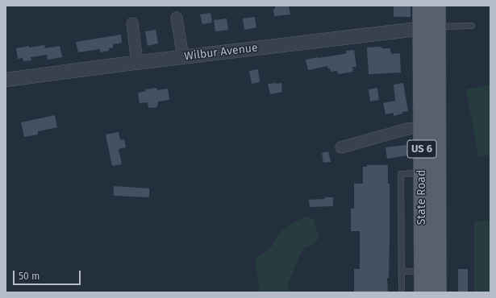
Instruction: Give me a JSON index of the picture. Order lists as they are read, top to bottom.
{
  "streets": {
    "main road": ["US 6", "State Road"],
    "street": ["Wilbur Avenue"]
  },
  "crossings": [
    ["Wilbur Avenue", "State Road"]
  ],
  "scale_bar": "50 m"
}
